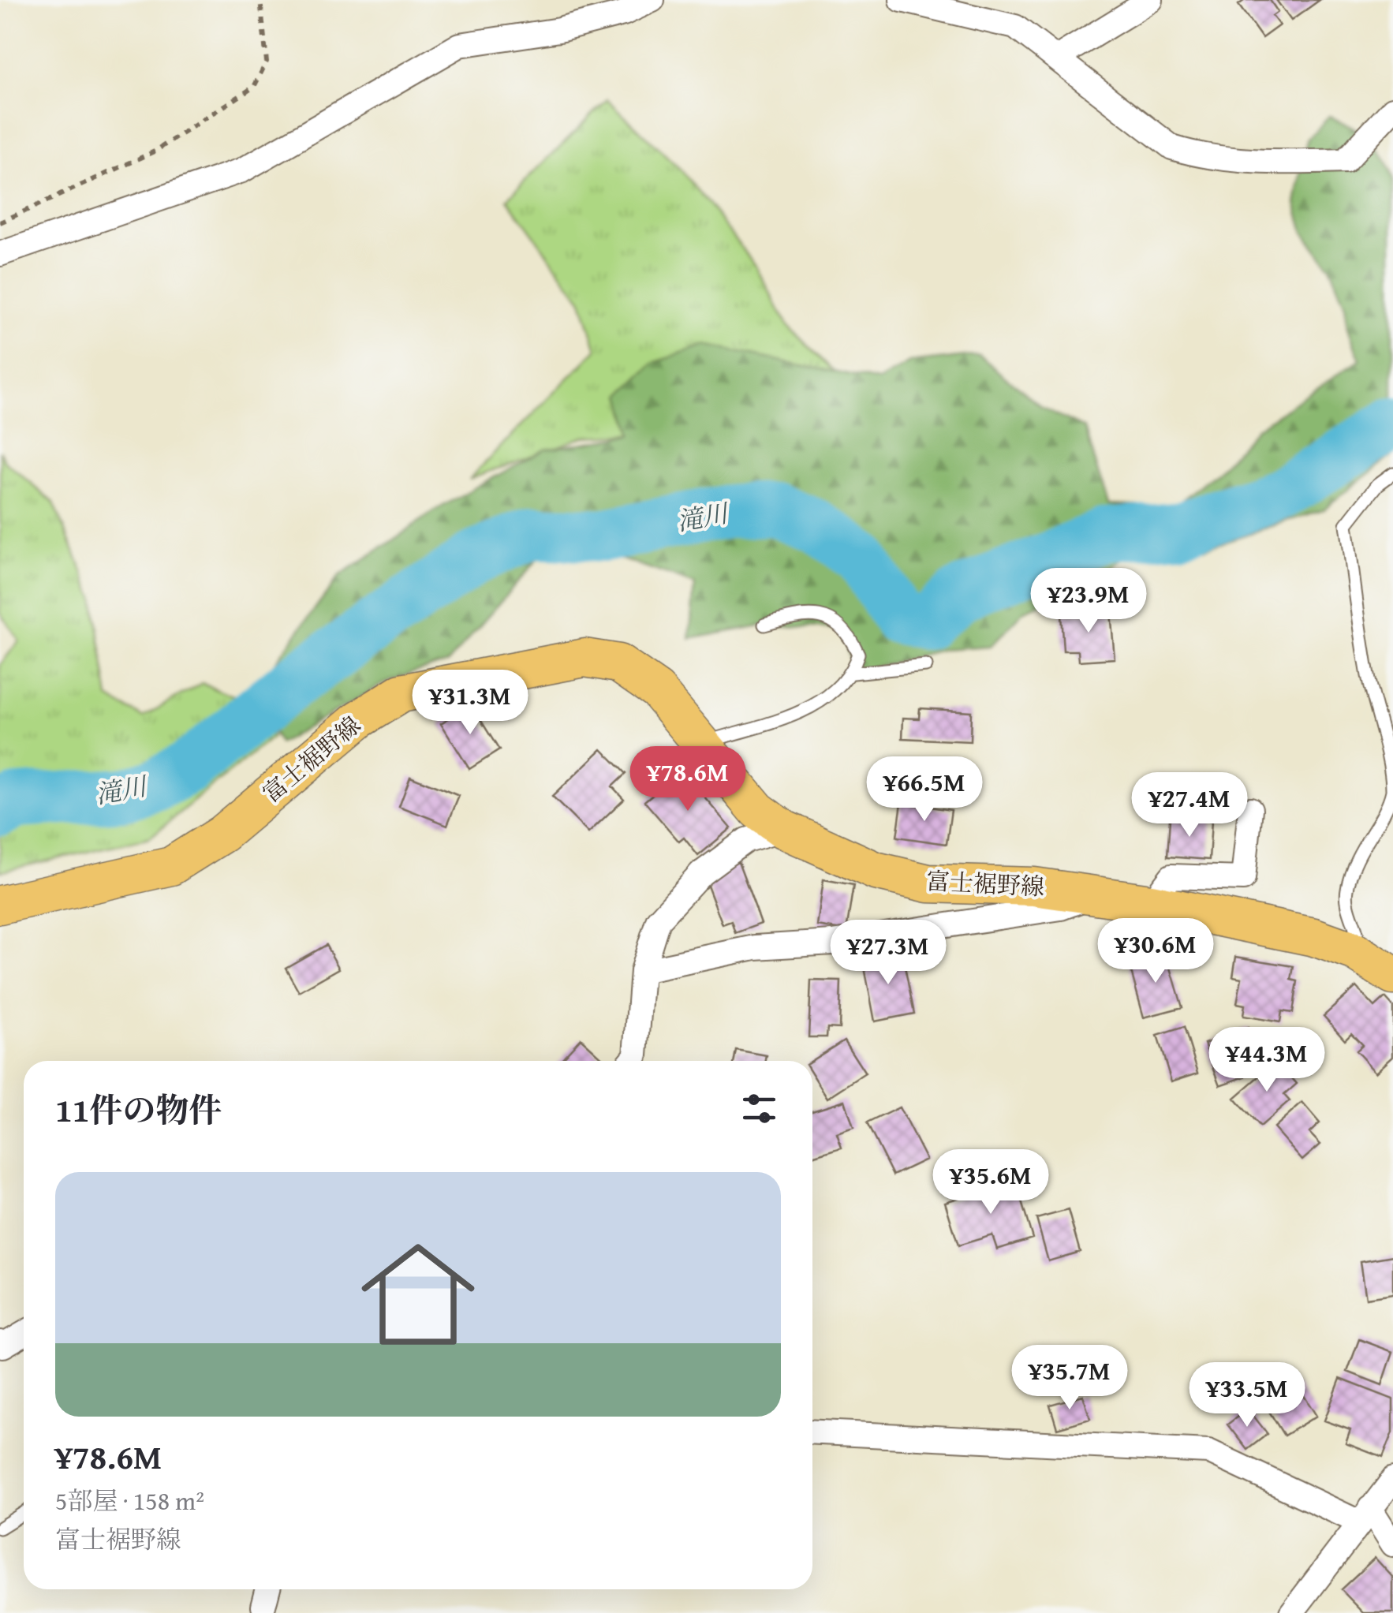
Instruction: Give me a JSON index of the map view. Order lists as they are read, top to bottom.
{
  "streets": {
    "main road": ["富士裾野線"]
  },
  "water": ["滝川"],
  "page": {
    "price": [
      "¥23.9M",
      "¥31.3M",
      "¥78.6M",
      "¥66.5M",
      "¥27.4M",
      "¥30.6M",
      "¥27.3M",
      "¥44.3M",
      "¥35.6M",
      "¥35.7M",
      "¥33.5M"
    ],
    "heading": "11件の物件",
    "list": [
      {
        "name": "¥78.6M",
        "note": "5部屋 · 158 m² · 富士裾野線"
      }
    ]
  }
}
